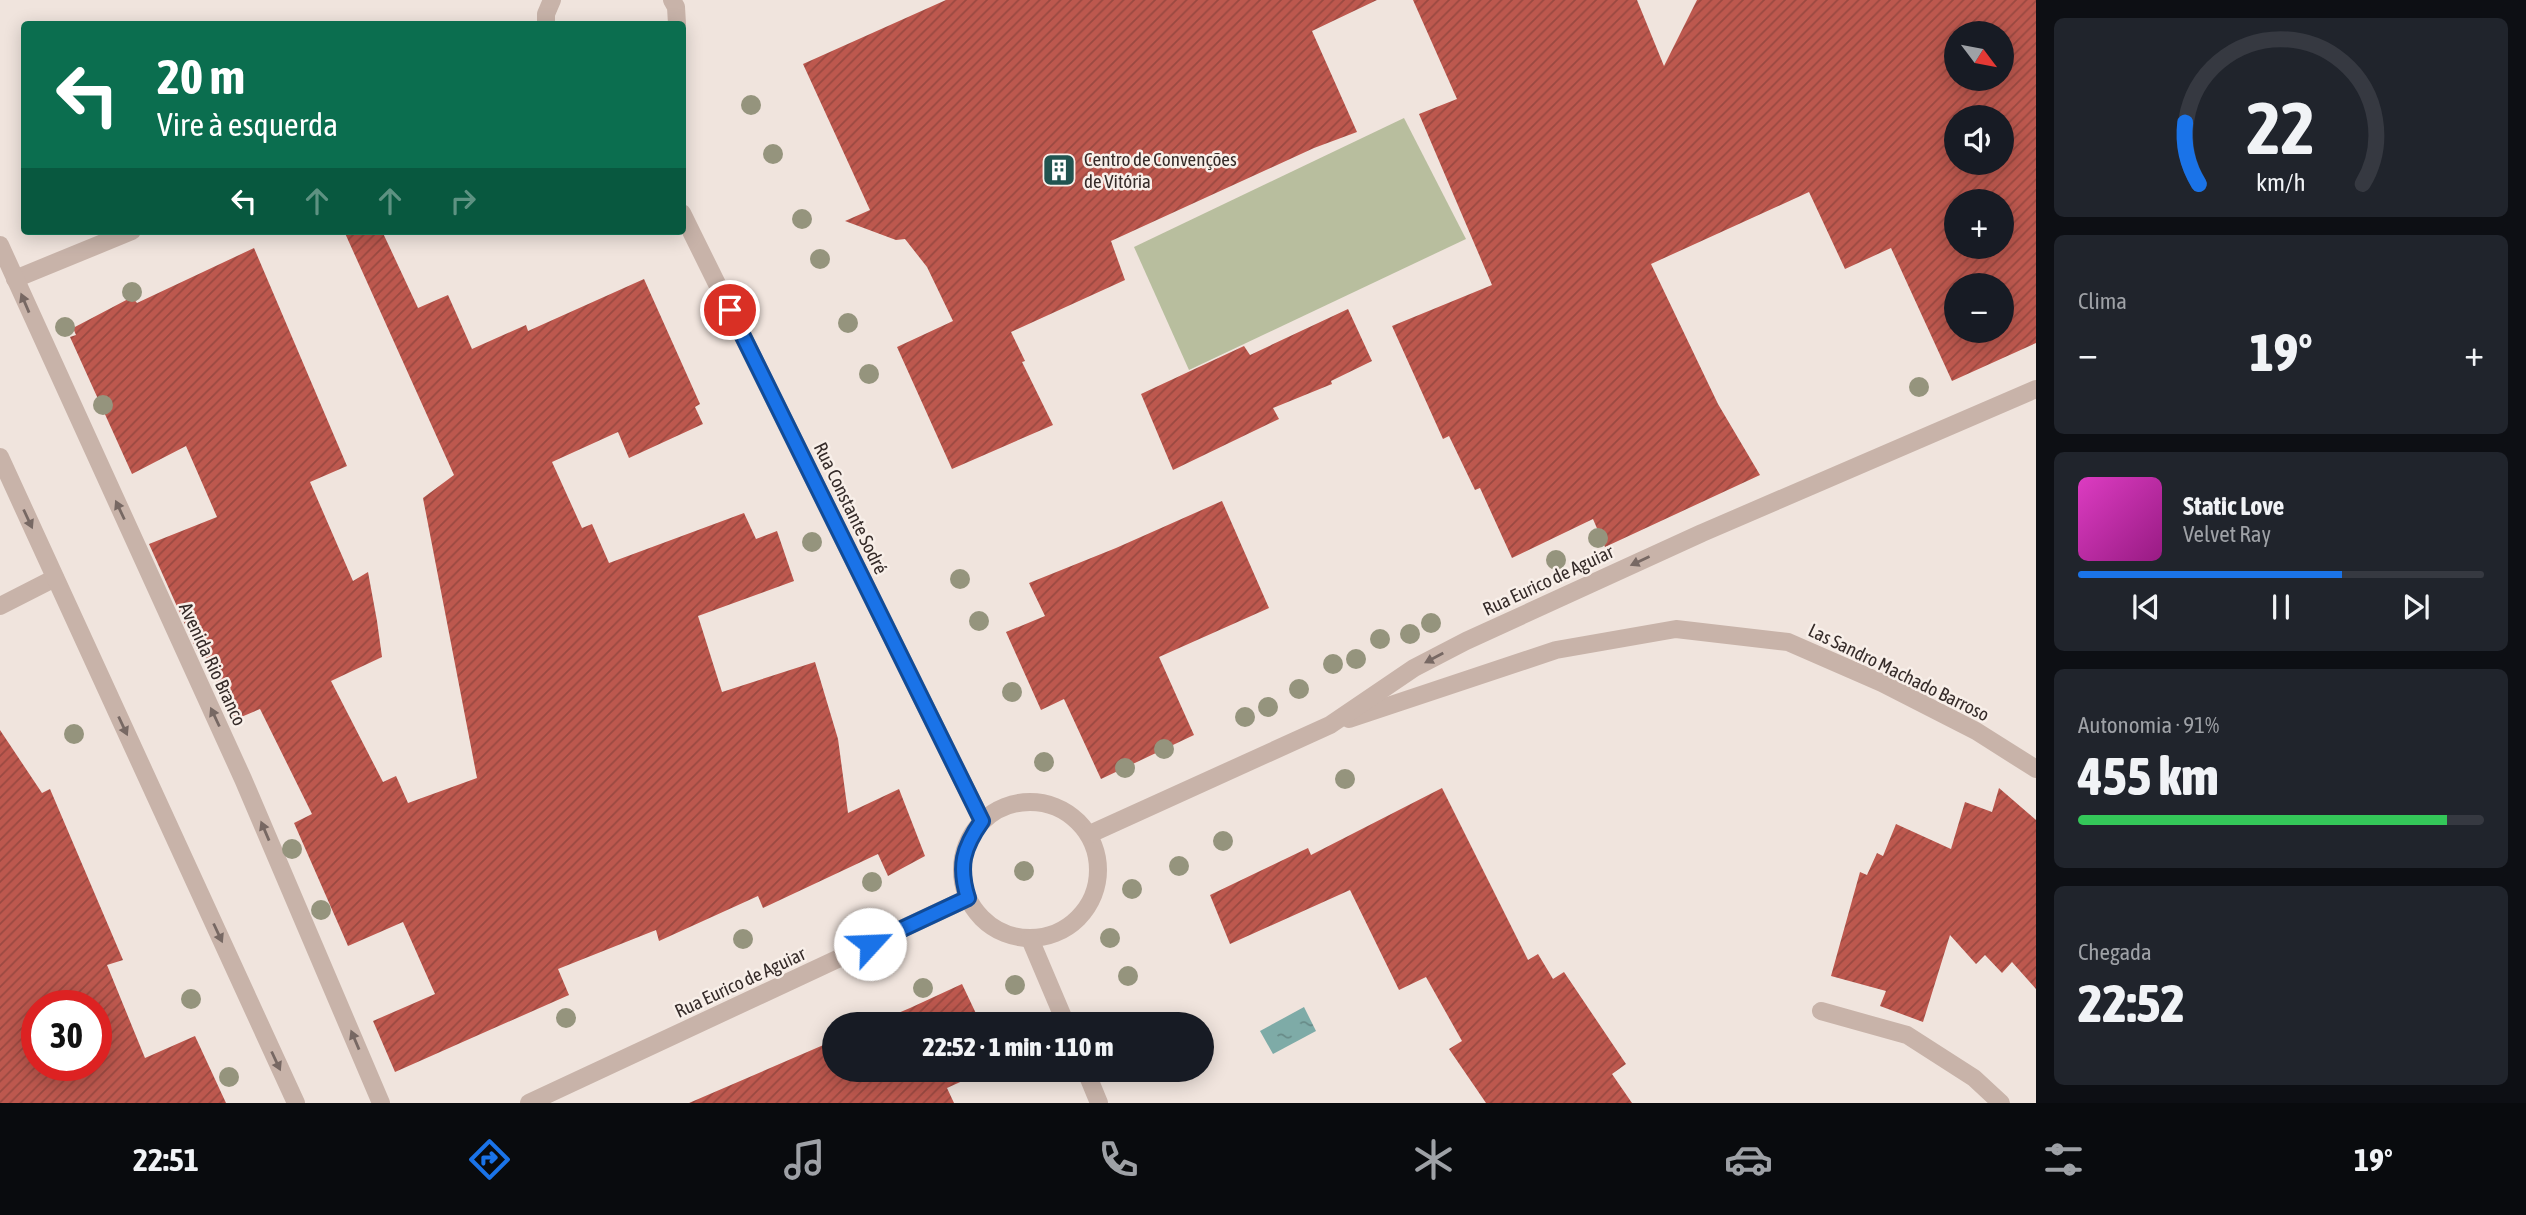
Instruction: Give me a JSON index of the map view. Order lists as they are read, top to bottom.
{
  "streets": {
    "street": [
      "Rua Constante Sodré",
      "Rua Eurico de Aguiar",
      "Avenida Rio Branco",
      "Las Sandro Machado Barroso"
    ]
  },
  "crossings": [
    ["Rua Constante Sodré", "Rua Eurico de Aguiar"],
    ["Rua Eurico de Aguiar", "Las Sandro Machado Barroso"]
  ],
  "one_way": ["Rua Eurico de Aguiar"],
  "places": {
    "building": ["Centro de Convenções de Vitória"]
  },
  "north": "bottom right",
  "page": {
    "map_buttons": ["+", "−"],
    "turn": ["20 m", "Vire à esquerda"],
    "tile": [
      "Clima",
      ["Autonomia · 91%", "455 km"],
      ["Chegada", "22:52"]
    ],
    "heat": ["−", "19°", "+"],
    "song": ["Static Love", "Velvet Ray"],
    "limit": "30",
    "trip": "22:52 · 1 min · 110 m",
    "tabs": ["22:51", "19°"],
    "gauge": ["22", "km/h"]
  }
}
